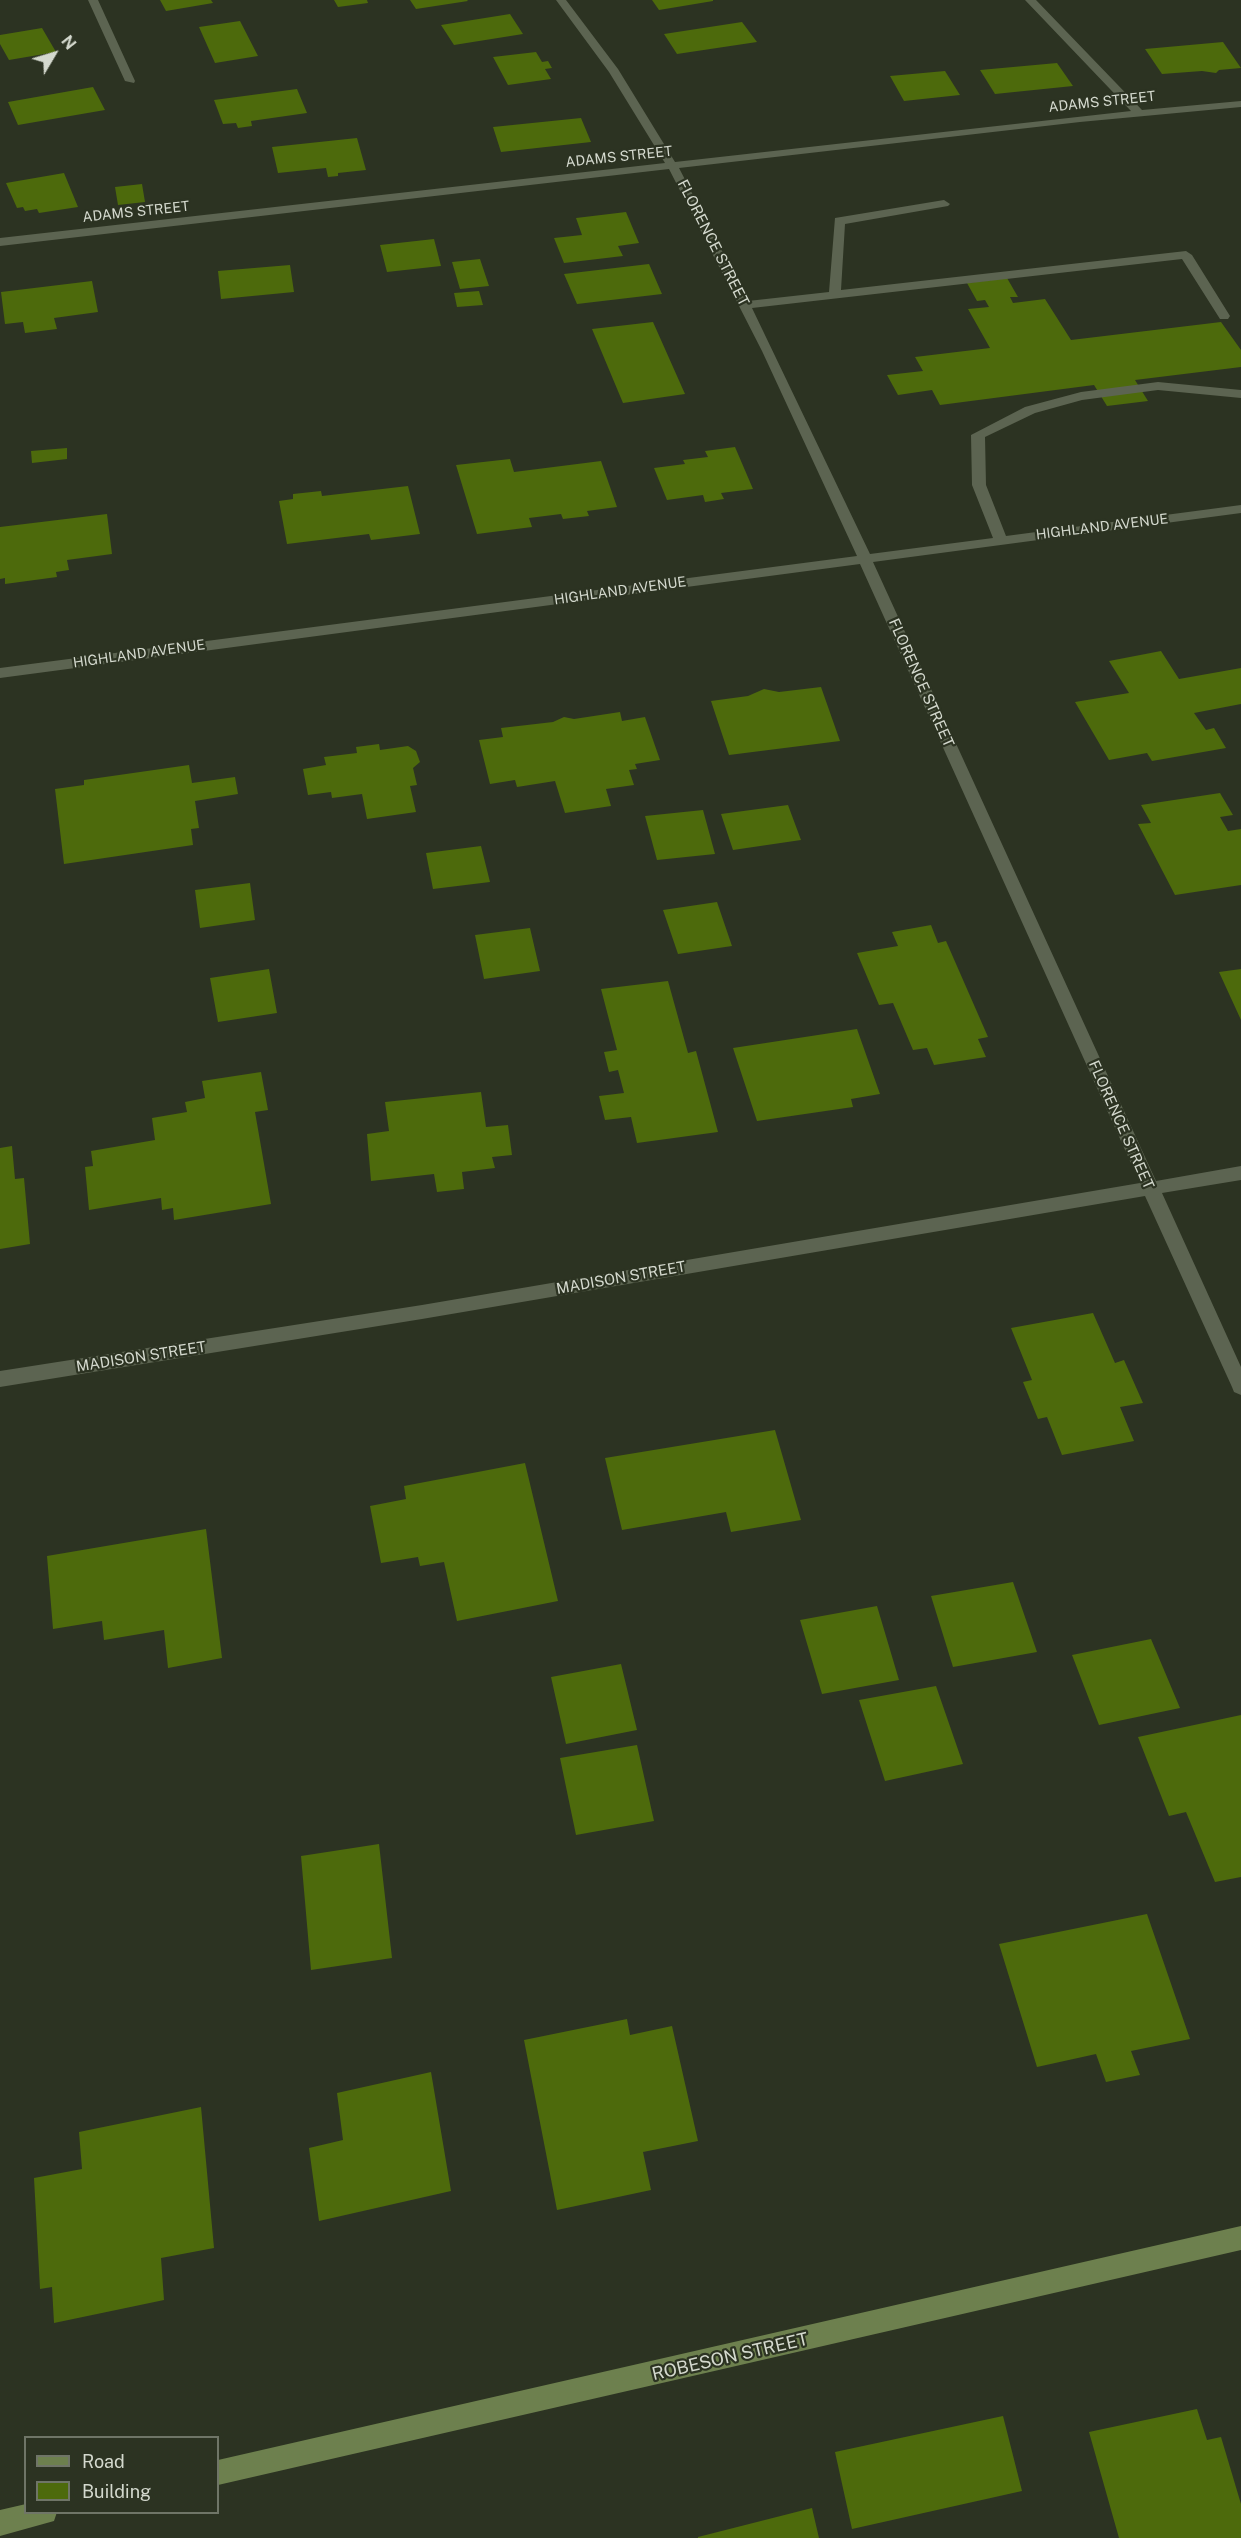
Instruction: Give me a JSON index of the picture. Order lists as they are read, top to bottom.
{
  "streets": {
    "main road": ["ROBESON STREET"],
    "street": [
      "ADAMS STREET",
      "FLORENCE STREET",
      "HIGHLAND AVENUE",
      "MADISON STREET"
    ]
  },
  "crossings": [
    ["ADAMS STREET", "FLORENCE STREET"],
    ["FLORENCE STREET", "HIGHLAND AVENUE"],
    ["FLORENCE STREET", "MADISON STREET"]
  ],
  "legend": ["Road", "Building"],
  "north": "top right"
}
